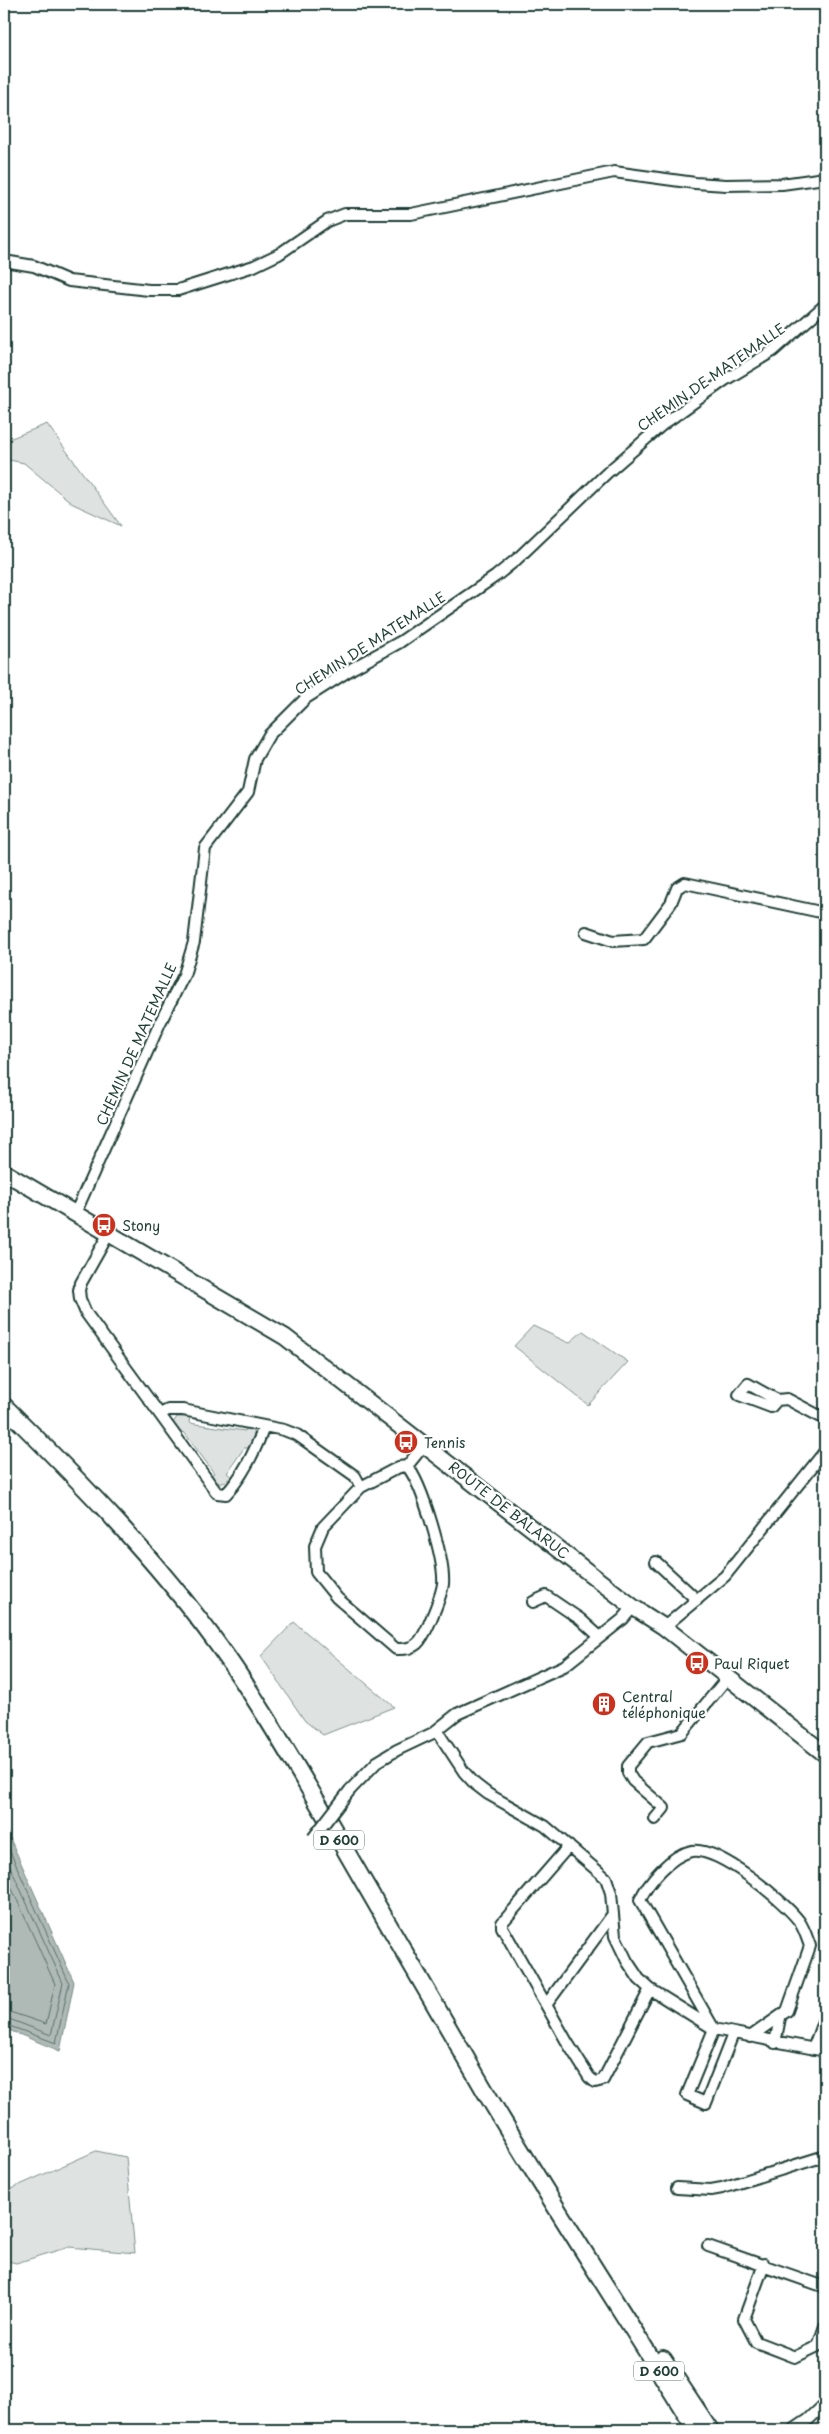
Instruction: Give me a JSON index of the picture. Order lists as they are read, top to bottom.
{
  "streets": {
    "main road": ["D 600"],
    "street": ["CHEMIN DE MATEMALLE", "ROUTE DE BALARUC"]
  },
  "crossings": [
    ["CHEMIN DE MATEMALLE", "ROUTE DE BALARUC"]
  ],
  "places": {
    "bus stop": ["Stony", "Tennis", "Paul Riquet"],
    "building": ["Central téléphonique"]
  }
}
